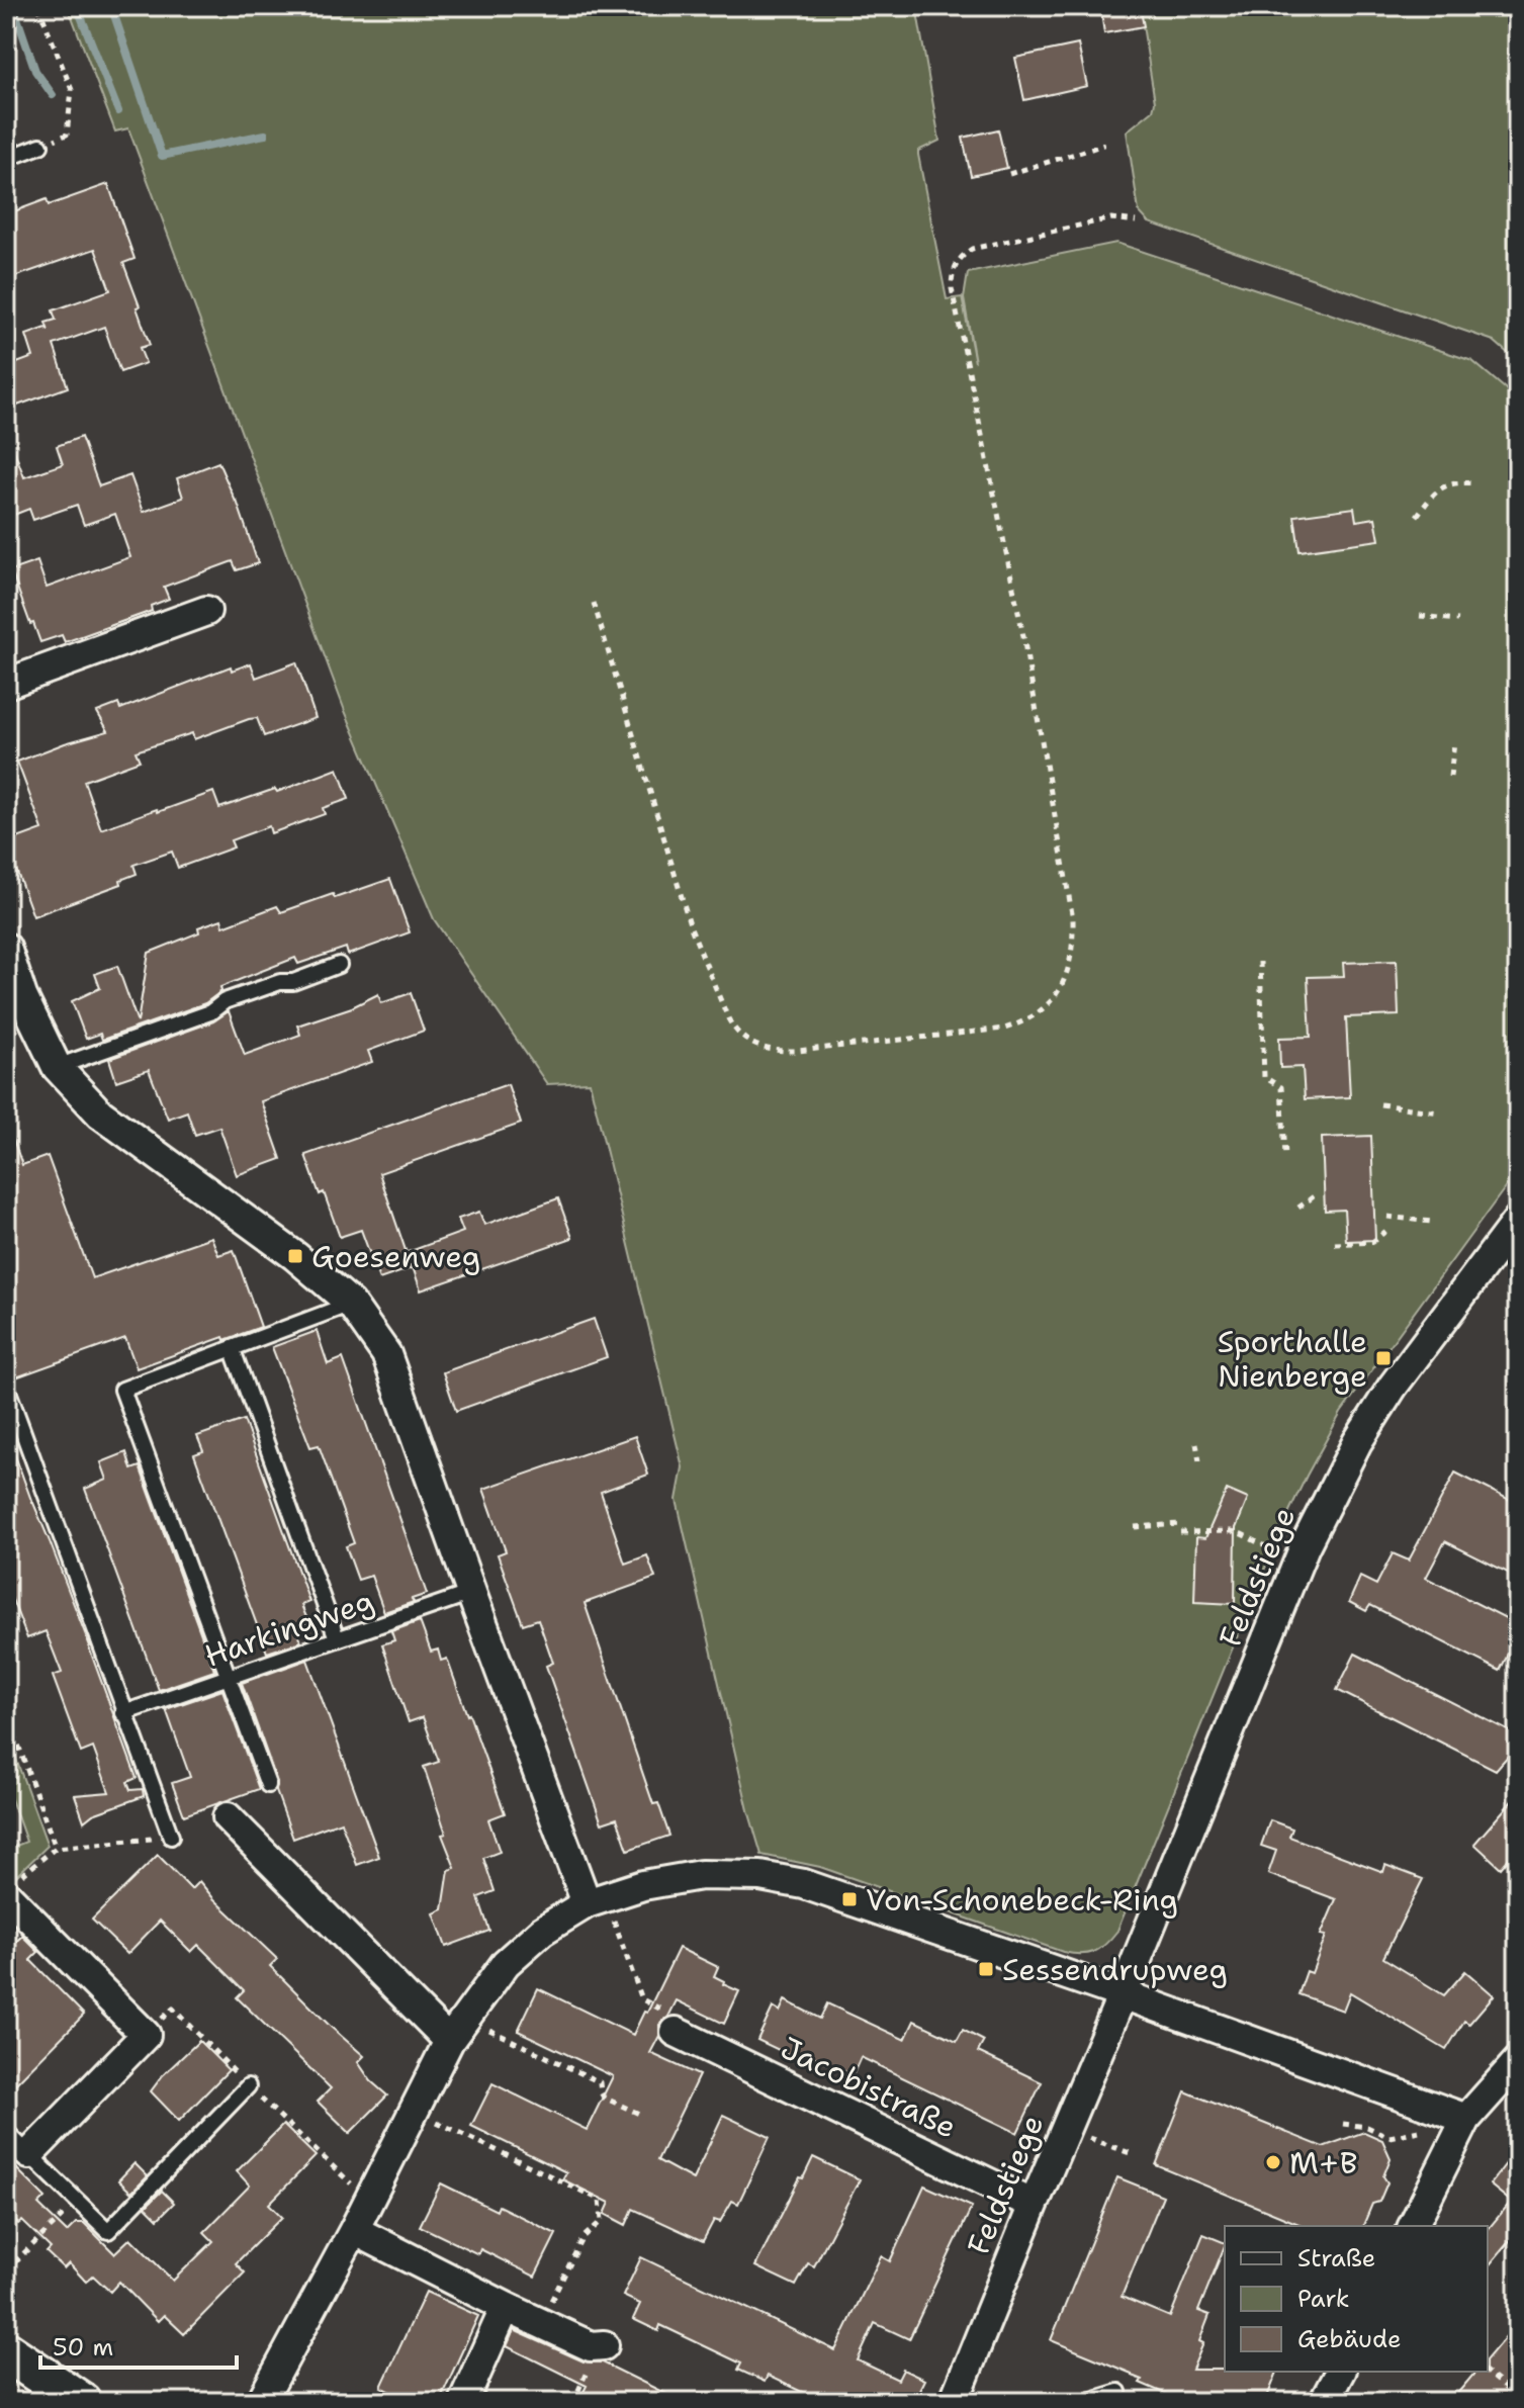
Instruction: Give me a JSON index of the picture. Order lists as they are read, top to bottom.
{
  "streets": {
    "street": ["Feldstiege", "Jacobistraße"],
    "lane": ["Harkingweg"]
  },
  "crossings": [
    ["Feldstiege", "Jacobistraße"]
  ],
  "places": {
    "transit": [
      "Goesenweg",
      "Sporthalle Nienberge",
      "Von-Schonebeck-Ring",
      "Sessendrupweg"
    ],
    "other": ["M+B"]
  },
  "legend": ["Straße", "Park", "Gebäude"],
  "scale_bar": "50 m"
}
